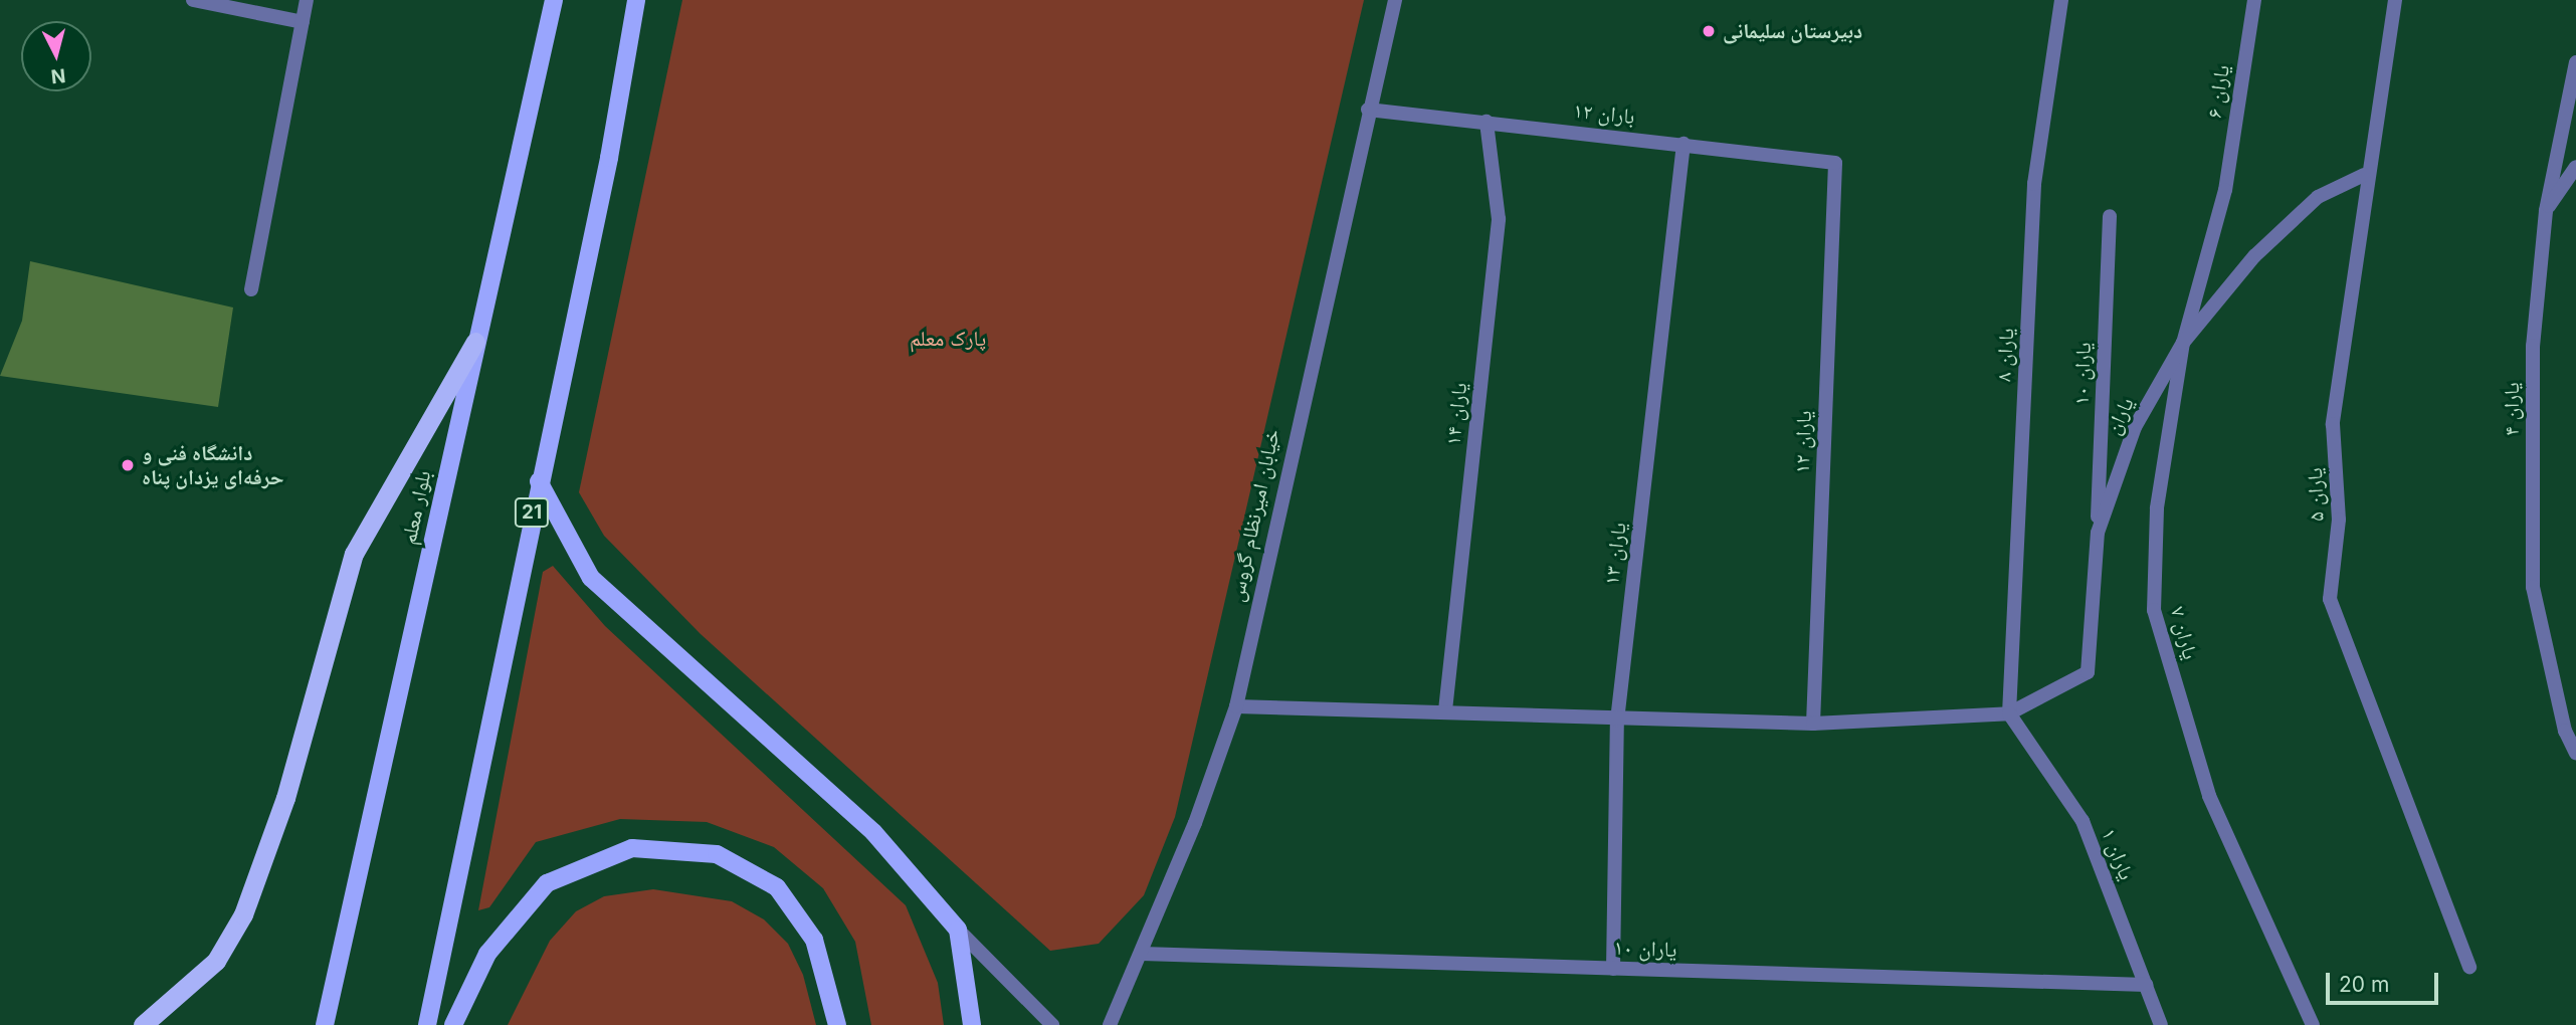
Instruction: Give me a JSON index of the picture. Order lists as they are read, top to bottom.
{
  "streets": {
    "main road": ["بلوار معلم", "21"],
    "street": [
      "یاران ۶",
      "باران ۱۲",
      "یاران ۸",
      "یاران ۱۰",
      "یاران ۴",
      "یاران ۱۴",
      "یاران",
      "یاران ۱۲",
      "یاران ۵",
      "خیابان امیرنظام گروس",
      "یاران ۱۳",
      "یاران ۷",
      "یاران ۱"
    ]
  },
  "crossings": [
    ["یاران ۶", "یاران ۷"],
    ["باران ۱۲", "یاران ۱۴"],
    ["باران ۱۲", "یاران ۱۲"],
    ["باران ۱۲", "خیابان امیرنظام گروس"],
    ["باران ۱۲", "یاران ۱۳"],
    ["یاران ۸", "یاران"],
    ["یاران ۸", "یاران ۱"],
    ["یاران ۱۰", "یاران"],
    ["یاران ۱۰", "خیابان امیرنظام گروس"],
    ["یاران ۱۰", "یاران ۱۳"],
    ["یاران ۱۰", "یاران ۱"],
    ["یاران", "یاران ۵"],
    ["یاران", "یاران ۷"],
    ["یاران", "یاران ۱"]
  ],
  "parks": ["پارک معلم"],
  "places": ["دبیرستان سلیمانی", "دانشگاه فنی و حرفه‌ای یزدان پناه"],
  "scale_bar": "20 m",
  "north": "bottom"
}
